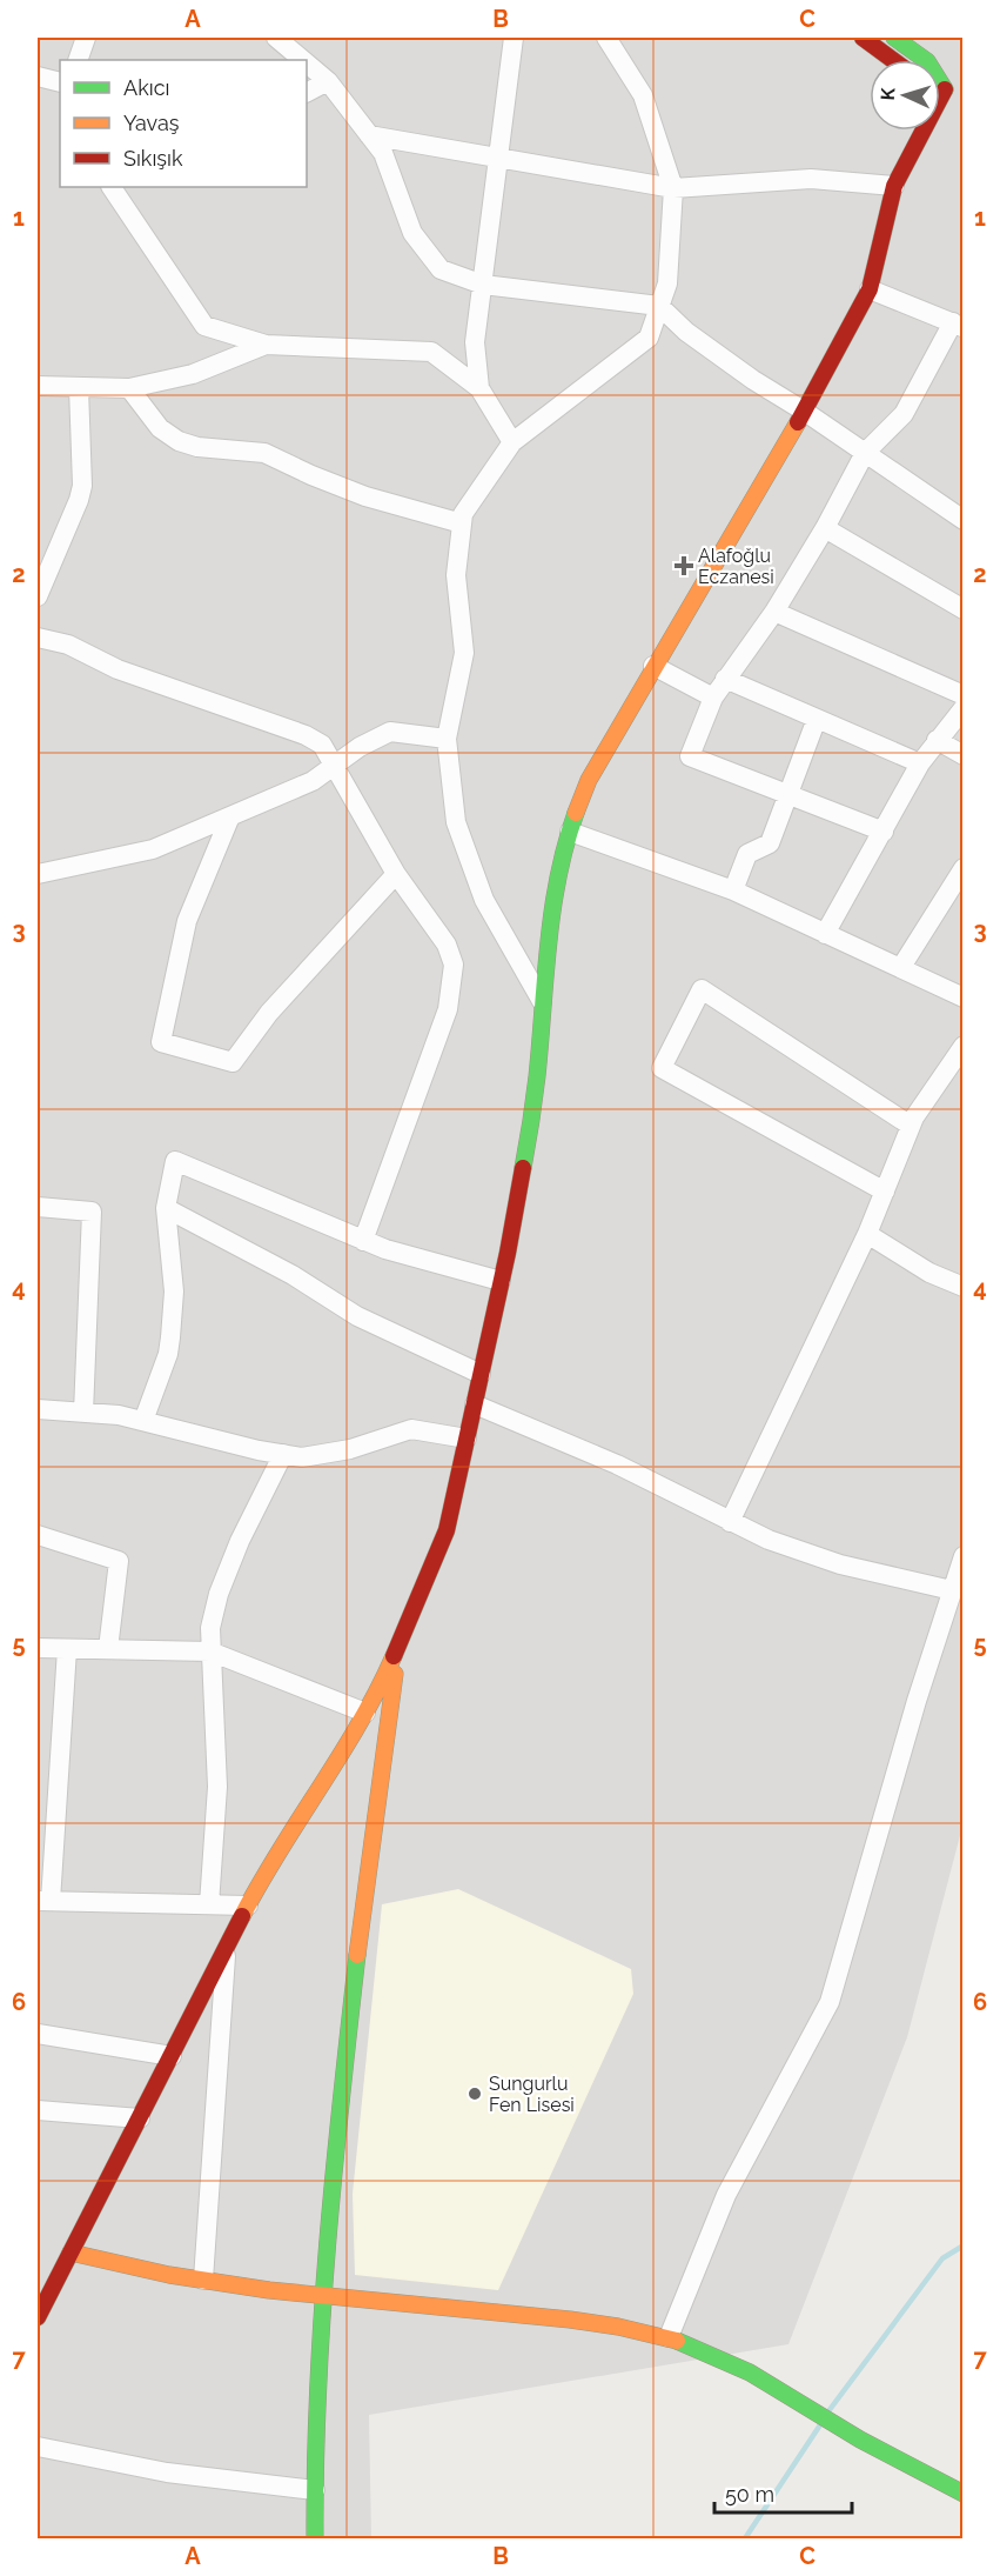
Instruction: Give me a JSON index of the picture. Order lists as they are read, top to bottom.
{
  "places": {
    "health": ["Alafoğlu Eczanesi"],
    "other": ["Sungurlu Fen Lisesi"]
  },
  "legend": ["Akıcı", "Yavaş", "Sıkışık"],
  "scale_bar": "50 m",
  "north": "left",
  "grid": {
    "columns": ["A", "B", "C"],
    "rows": [
      "1",
      "2",
      "3",
      "4",
      "5",
      "6",
      "7"
    ]
  }
}
